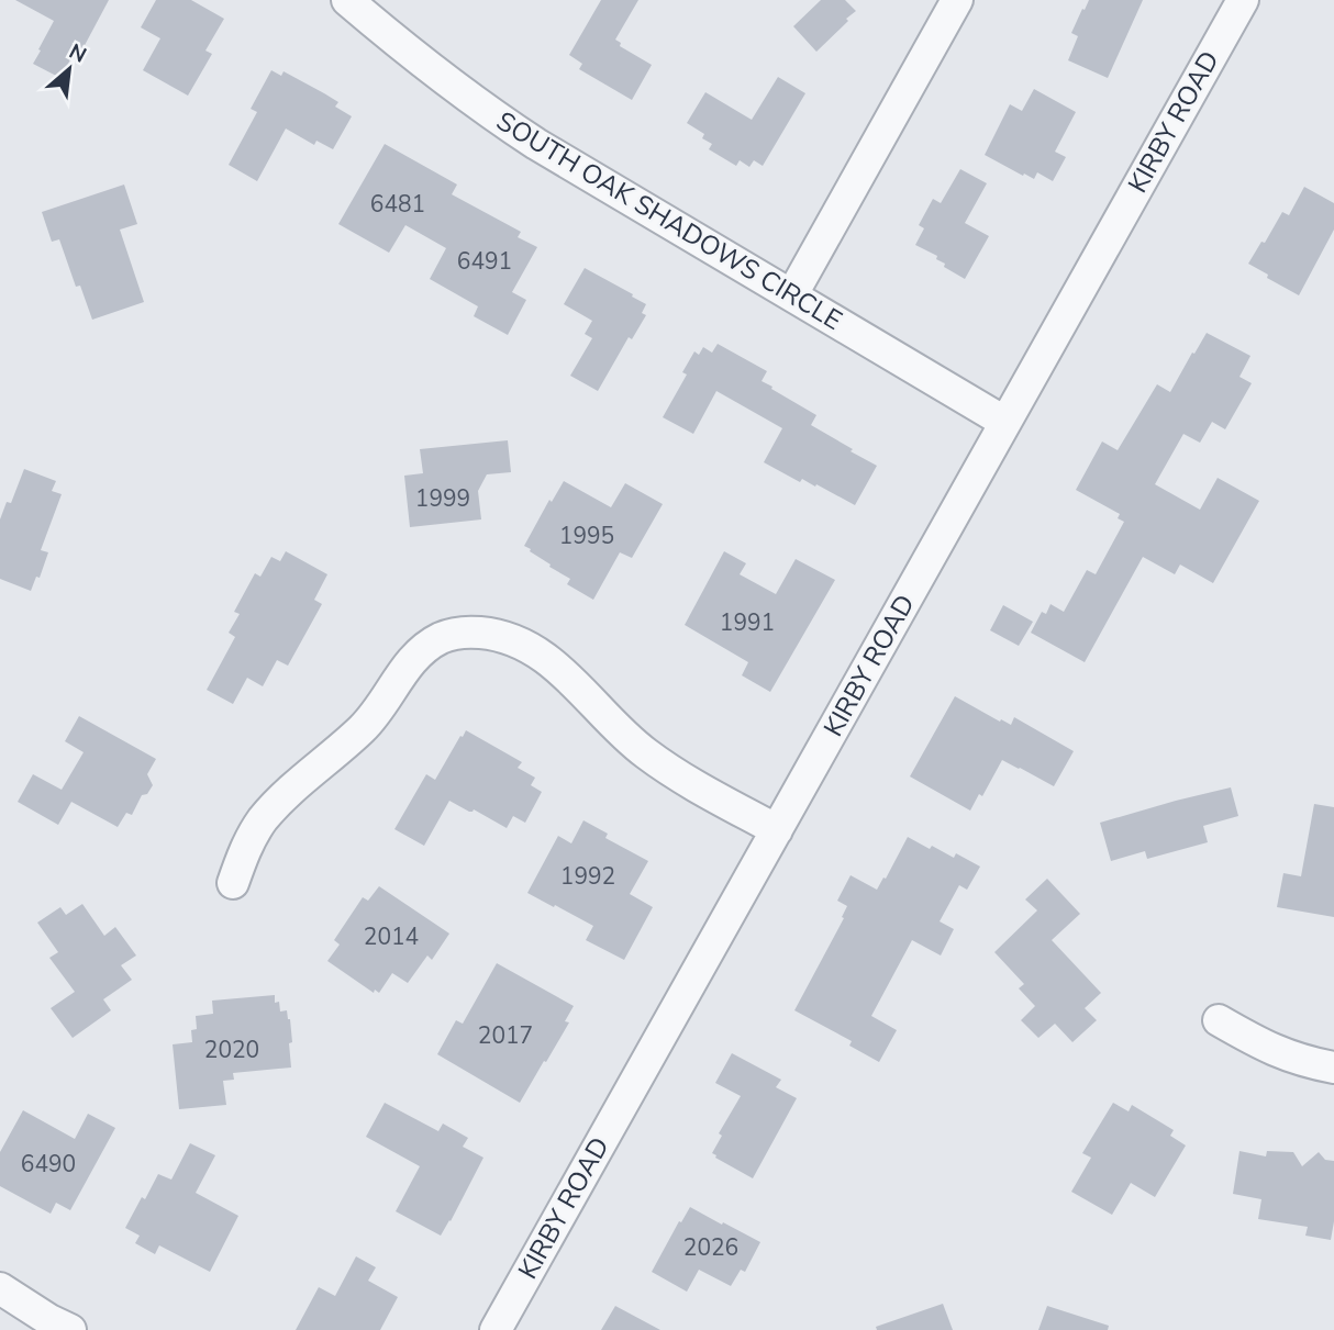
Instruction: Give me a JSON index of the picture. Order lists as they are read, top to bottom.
{
  "streets": {
    "street": ["KIRBY ROAD", "SOUTH OAK SHADOWS CIRCLE"]
  },
  "crossings": [
    ["KIRBY ROAD", "SOUTH OAK SHADOWS CIRCLE"]
  ],
  "house_numbers": [
    "6481",
    "6491",
    "1999",
    "1995",
    "1991",
    "1992",
    "2014",
    "2017",
    "2020",
    "6490",
    "2026"
  ],
  "north": "top right"
}
